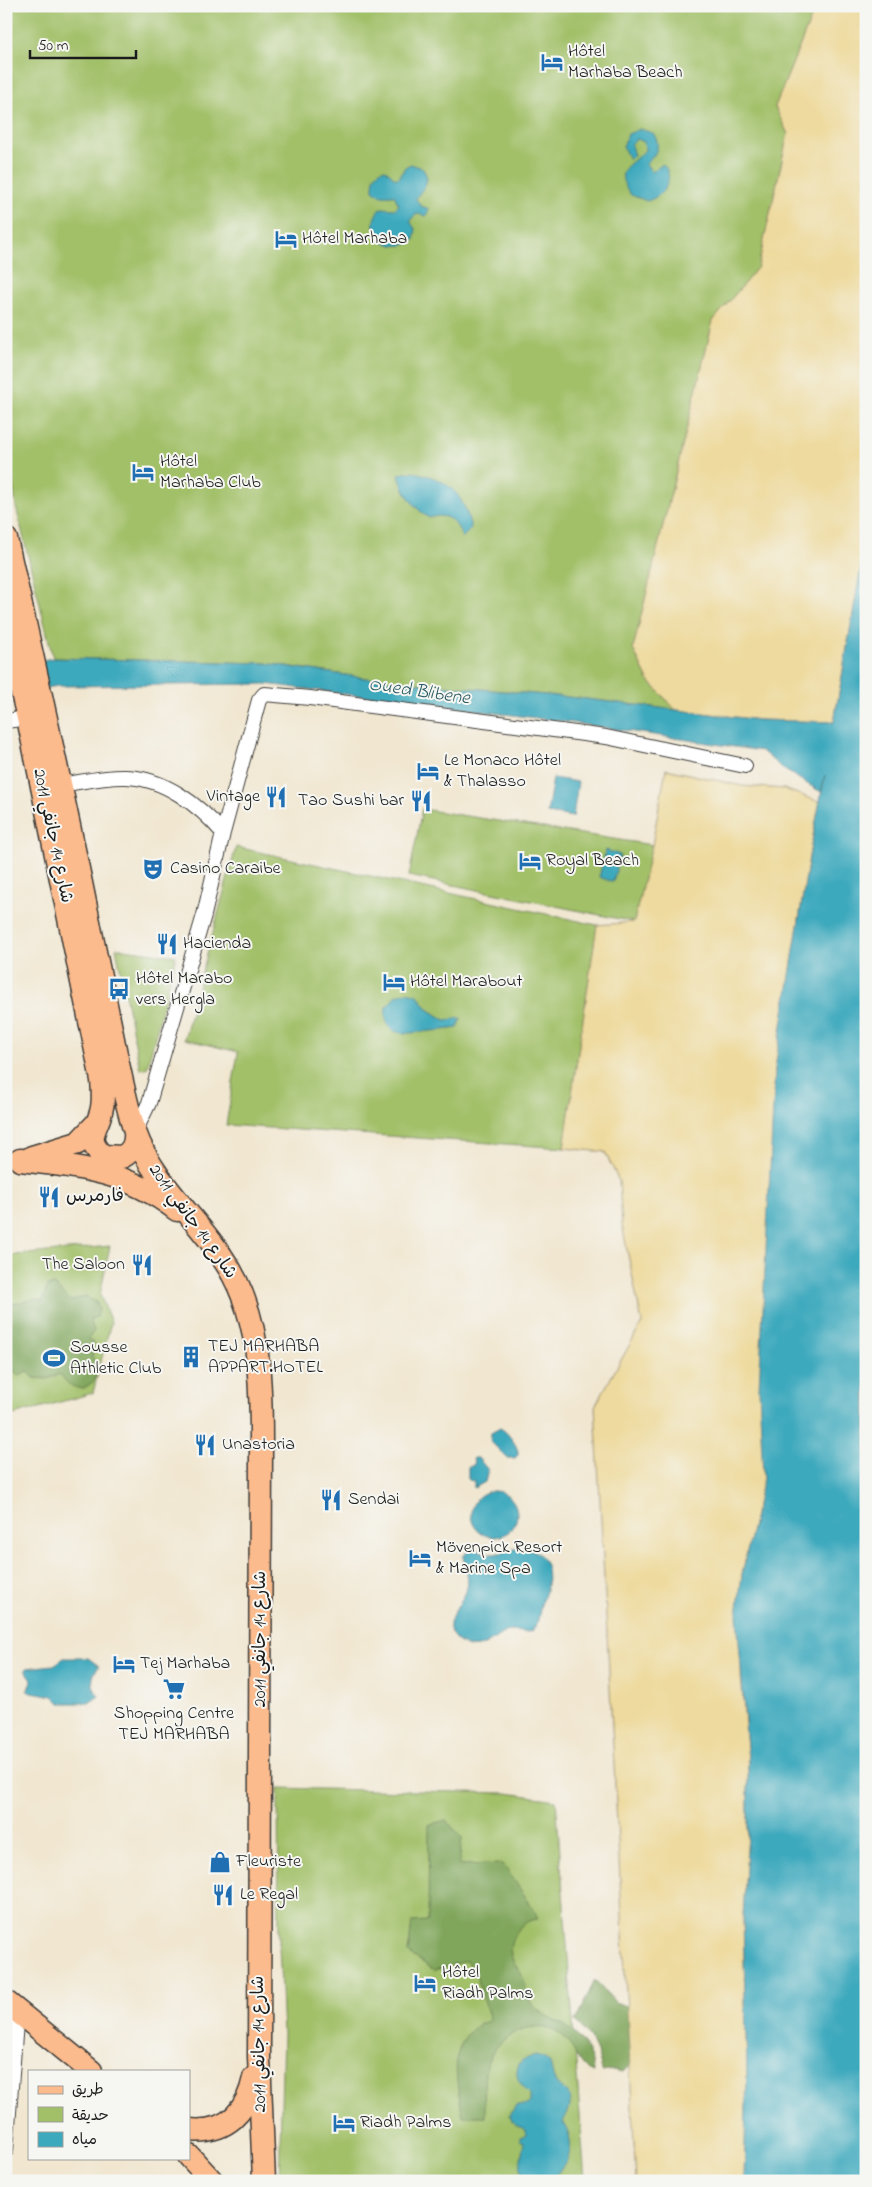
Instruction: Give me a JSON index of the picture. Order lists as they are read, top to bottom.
{
  "streets": {
    "main road": ["شارع 14 جانفي 2011"]
  },
  "water": ["Oued Blibene"],
  "places": {
    "hotel": [
      "Hôtel Marhaba Beach",
      "Hôtel Marhaba",
      "Hôtel Marhaba Club",
      "Le Monaco Hôtel & Thalasso",
      "Royal Beach",
      "Hôtel Marabout",
      "Mövenpick Resort & Marine Spa",
      "Tej Marhaba",
      "Hôtel Riadh Palms",
      "Riadh Palms"
    ],
    "restaurant": [
      "Vintage",
      "Tao Sushi bar",
      "Hacienda",
      "فارمرس",
      "The Saloon",
      "Unastoria",
      "Sendai",
      "Le Regal"
    ],
    "theatre": ["Casino Caraibe"],
    "bus stop": ["Hôtel Marabo vers Hergla"],
    "building": ["TEJ MARHABA APPART.HOTEL"],
    "sports": ["Sousse Athletic Club"],
    "supermarket": ["Shopping Centre TEJ MARHABA"],
    "shop": ["Fleuriste"]
  },
  "legend": ["طريق", "حديقة", "مياه"],
  "scale_bar": "50 m"
}
